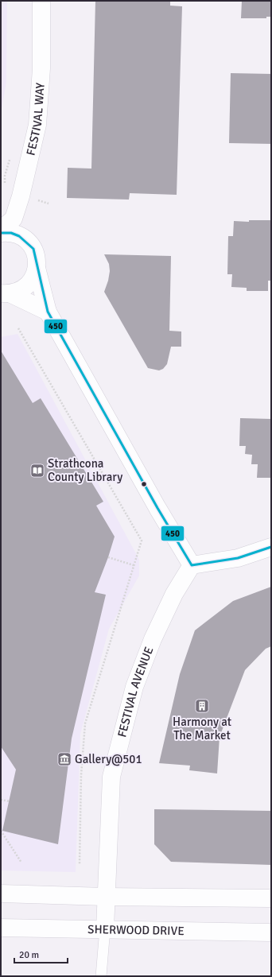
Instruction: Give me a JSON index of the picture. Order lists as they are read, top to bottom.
{
  "streets": {
    "street": ["FESTIVAL WAY", "FESTIVAL AVENUE", "SHERWOOD DRIVE"]
  },
  "crossings": [
    ["FESTIVAL AVENUE", "SHERWOOD DRIVE"]
  ],
  "places": {
    "library": ["Strathcona County Library"],
    "building": ["Harmony at The Market"],
    "museum": ["Gallery@501"]
  },
  "lines": ["transit line 450"],
  "scale_bar": "20 m"
}
